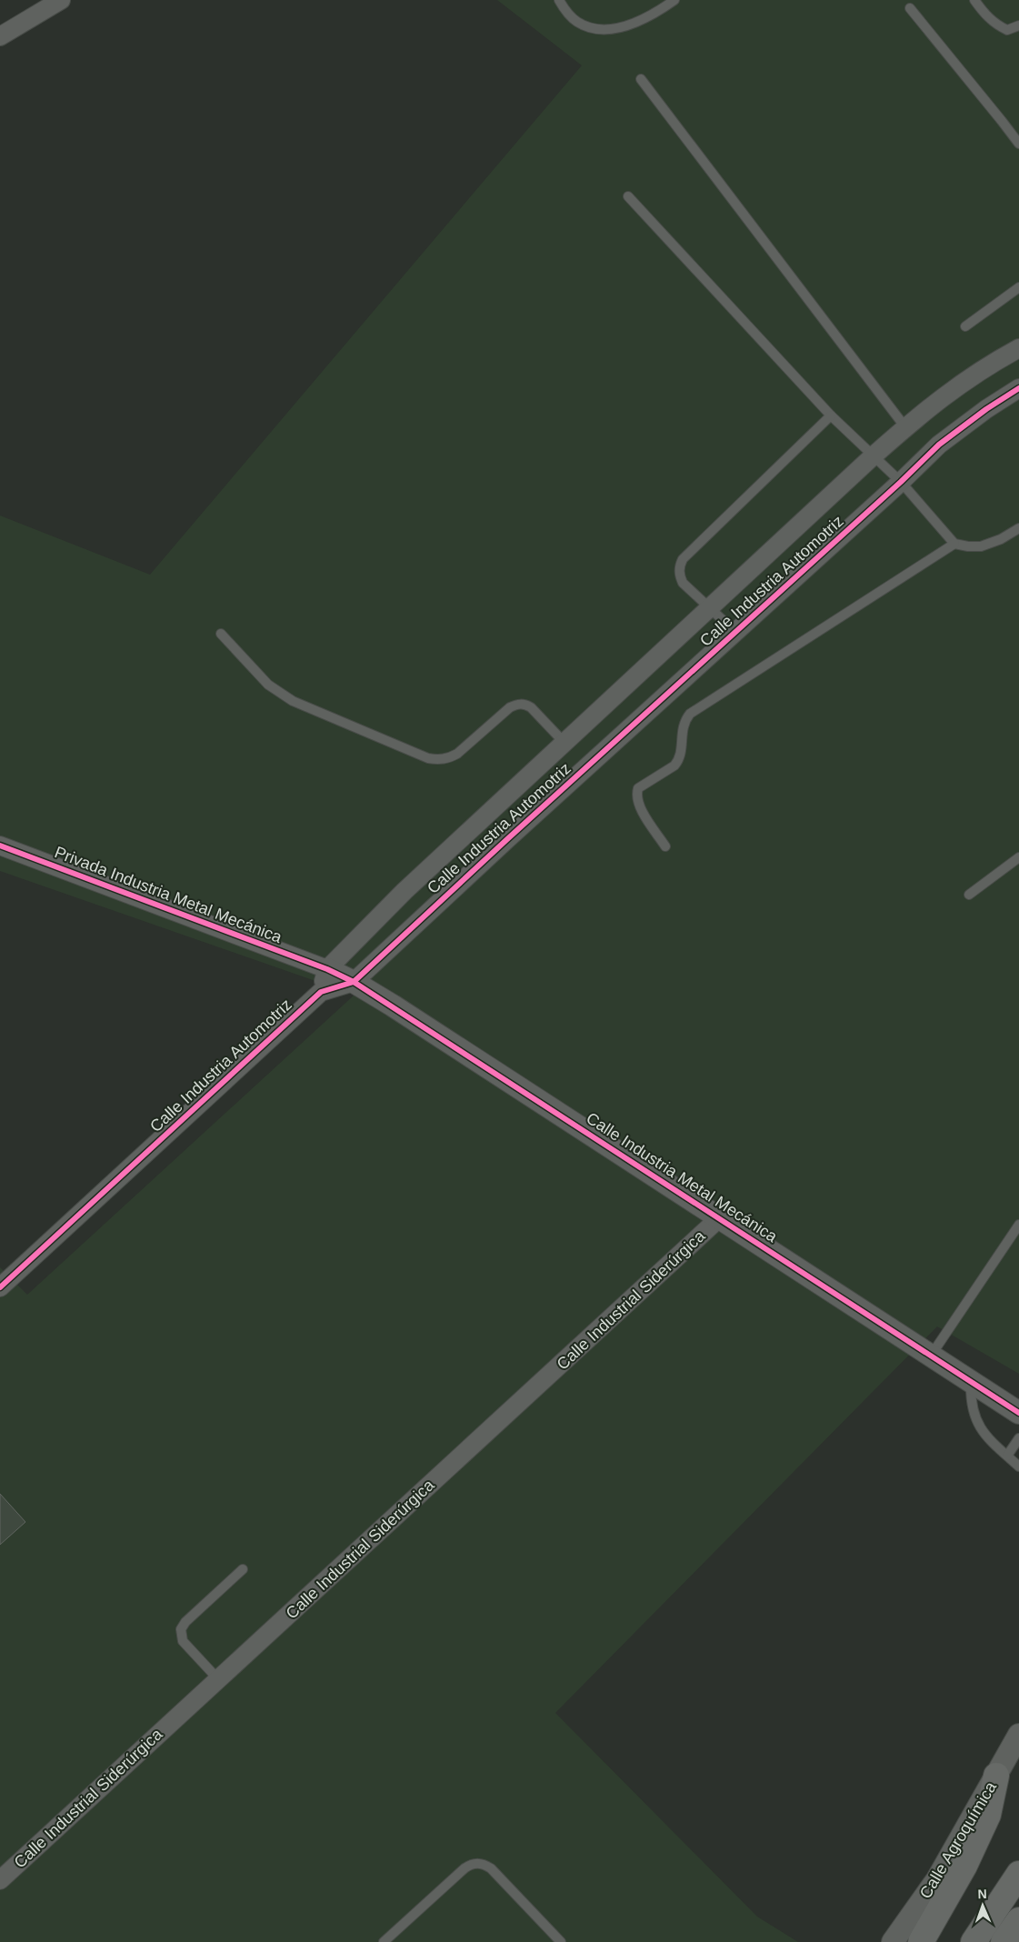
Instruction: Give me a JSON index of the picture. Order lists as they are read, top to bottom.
{
  "streets": {
    "street": [
      "Calle Industria Automotriz",
      "Privada Industria Metal Mecánica",
      "Calle Industria Metal Mecánica",
      "Calle Industrial Siderúrgica",
      "Calle Agroquímica"
    ]
  },
  "crossings": [
    ["Calle Industria Automotriz", "Privada Industria Metal Mecánica"],
    ["Calle Industria Automotriz", "Calle Industria Metal Mecánica"],
    ["Privada Industria Metal Mecánica", "Calle Industria Metal Mecánica"],
    ["Calle Industria Metal Mecánica", "Calle Industrial Siderúrgica"]
  ],
  "north": "top"
}
